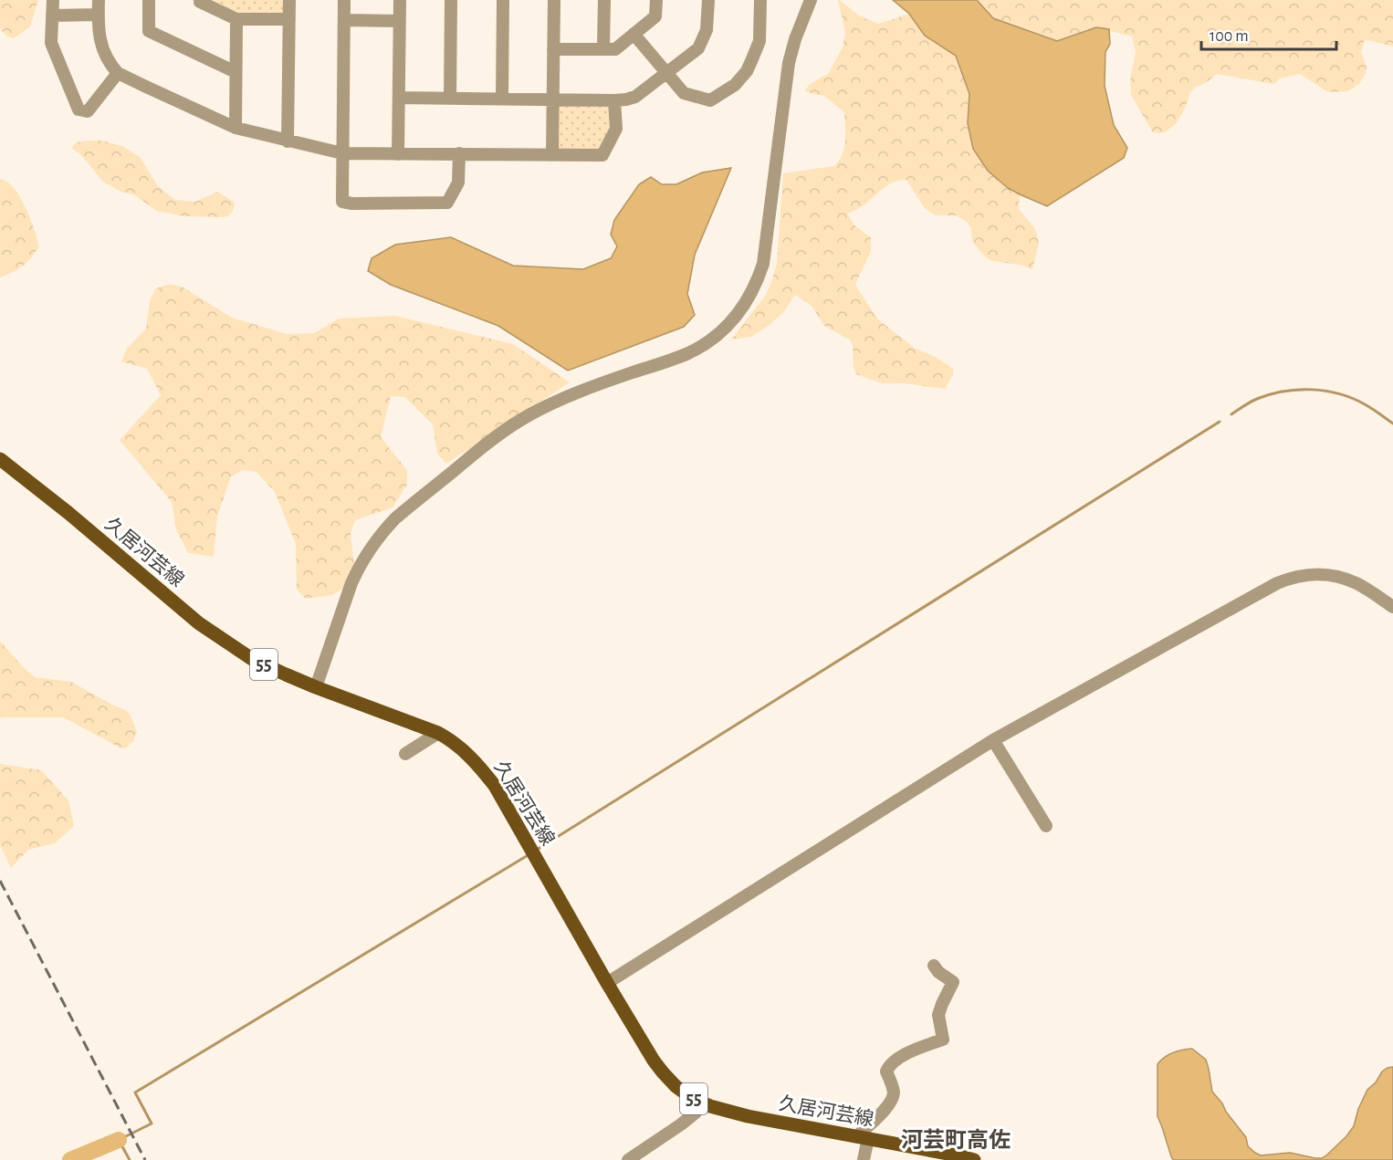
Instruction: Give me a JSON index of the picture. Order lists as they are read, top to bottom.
{
  "streets": {
    "main road": ["久居河芸線", "55"]
  },
  "districts": ["河芸町高佐"],
  "scale_bar": "100 m"
}
